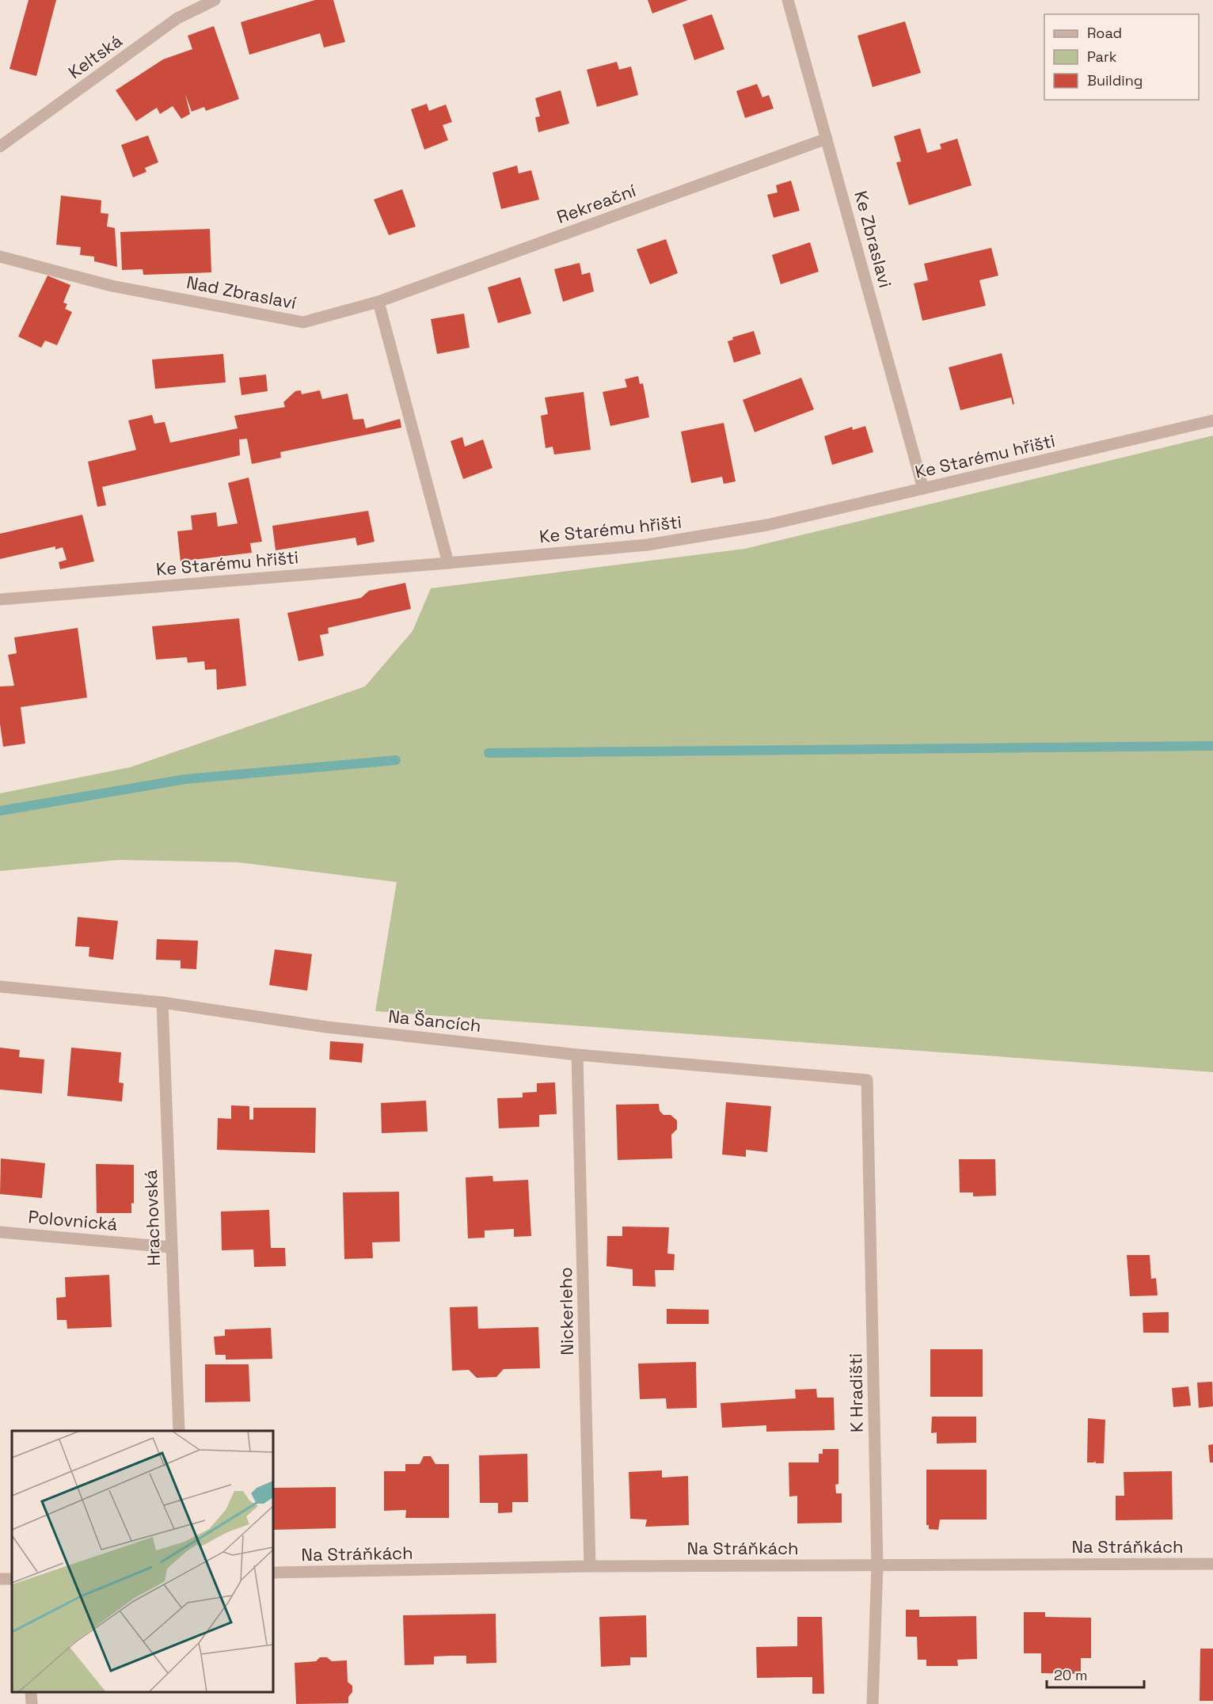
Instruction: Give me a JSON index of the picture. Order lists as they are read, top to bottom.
{
  "streets": {
    "street": [
      "Keltská",
      "Rekreační",
      "Ke Zbraslavi",
      "Nad Zbraslaví",
      "Ke Starému hřišti",
      "Na Šancích",
      "Hrachovská",
      "Polovnická",
      "Nickerleho",
      "K Hradišti",
      "Na Stráňkách"
    ]
  },
  "crossings": [
    ["Rekreační", "Ke Zbraslavi"],
    ["Rekreační", "Nad Zbraslaví"],
    ["Ke Zbraslavi", "Ke Starému hřišti"],
    ["Na Šancích", "Hrachovská"],
    ["Na Šancích", "Nickerleho"],
    ["Na Šancích", "K Hradišti"],
    ["Hrachovská", "Polovnická"],
    ["Nickerleho", "Na Stráňkách"],
    ["K Hradišti", "Na Stráňkách"]
  ],
  "legend": ["Road", "Park", "Building"],
  "scale_bar": "20 m"
}
